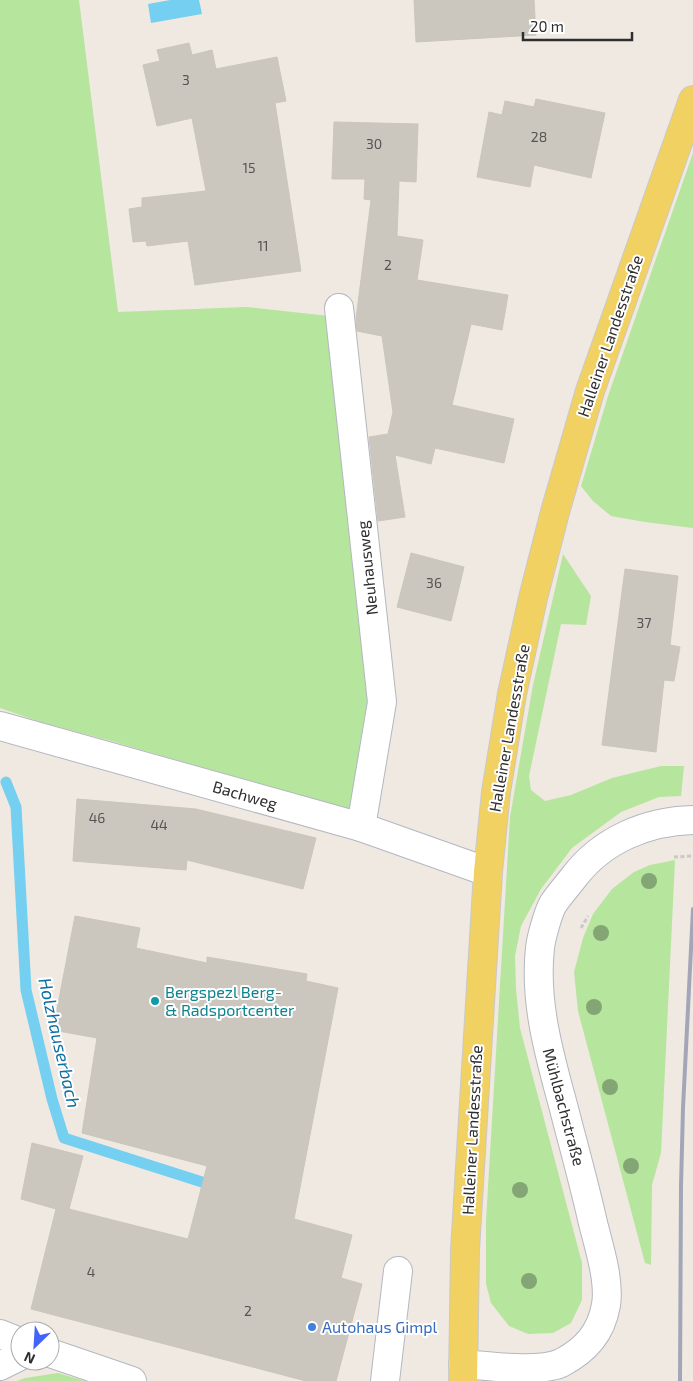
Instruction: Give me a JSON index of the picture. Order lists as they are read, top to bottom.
{
  "streets": {
    "main road": ["Halleiner Landesstraße"],
    "street": ["Neuhausweg", "Bachweg", "Mühlbachstraße"]
  },
  "crossings": [
    ["Halleiner Landesstraße", "Bachweg"],
    ["Halleiner Landesstraße", "Mühlbachstraße"],
    ["Neuhausweg", "Bachweg"]
  ],
  "water": ["Holzhauserbach"],
  "places": ["Bergspezl Berg- & Radsportcenter", "Autohaus Gimpl"],
  "house_numbers": [
    "3",
    "28",
    "30",
    "15",
    "11",
    "2",
    "36",
    "37",
    "46",
    "44",
    "4",
    "2"
  ],
  "scale_bar": "20 m",
  "north": "bottom left"
}
